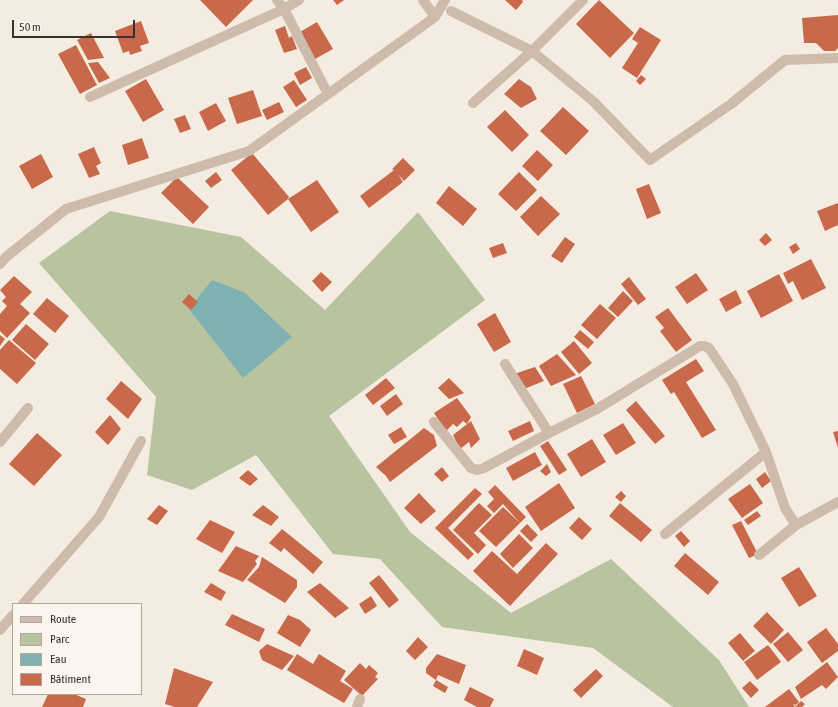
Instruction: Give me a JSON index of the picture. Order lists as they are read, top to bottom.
{
  "legend": [
    "Route",
    "Parc",
    "Eau",
    "Bâtiment"
  ],
  "scale_bar": "50 m"
}
